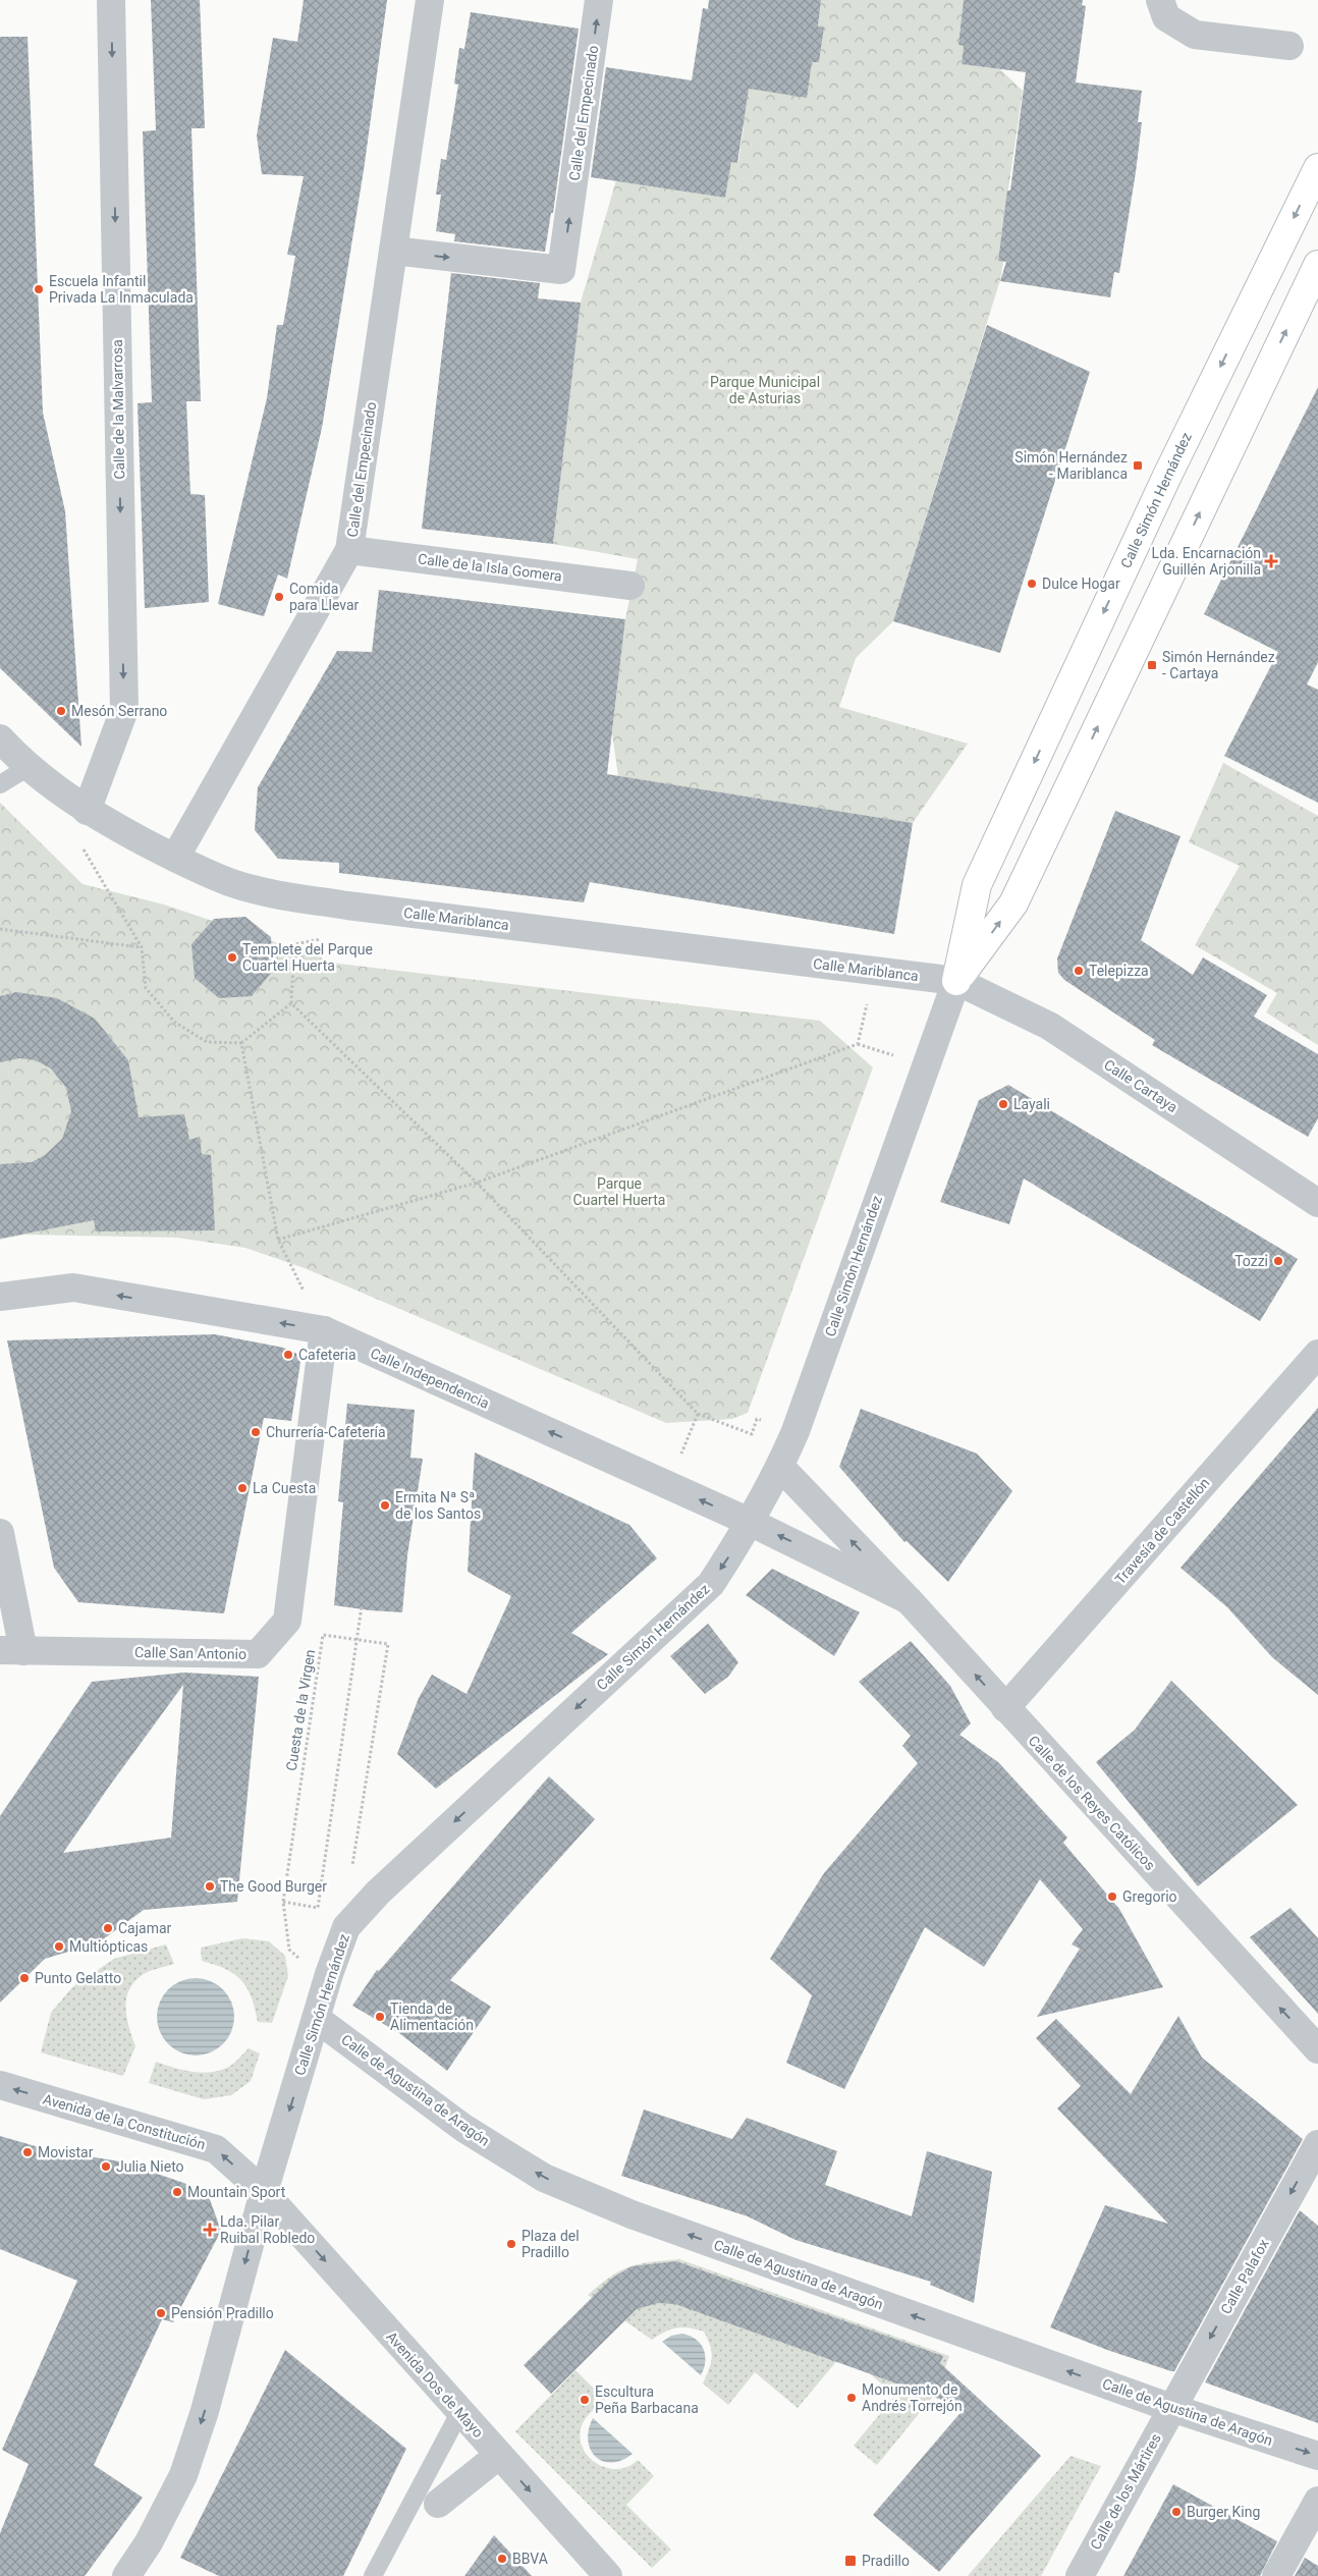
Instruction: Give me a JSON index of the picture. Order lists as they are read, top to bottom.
{
  "streets": {
    "street": [
      "Calle del Empecinado",
      "Calle de la Malvarrosa",
      "Calle Simón Hernández",
      "Calle de la Isla Gomera",
      "Calle Mariblanca",
      "Calle Cartaya",
      "Calle Independencia",
      "Travesía de Castellón",
      "Calle San Antonio",
      "Calle de los Reyes Católicos",
      "Calle de Agustina de Aragón",
      "Avenida de la Constitución",
      "Calle Palafox",
      "Avenida Dos de Mayo",
      "Calle de los Mártires"
    ],
    "path": ["Cuesta de la Virgen"]
  },
  "crossings": [
    ["Calle del Empecinado", "Calle de la Isla Gomera"],
    ["Calle del Empecinado", "Calle Mariblanca"],
    ["Calle de la Malvarrosa", "Calle Mariblanca"],
    ["Calle Simón Hernández", "Calle Mariblanca"],
    ["Calle Simón Hernández", "Calle Cartaya"],
    ["Calle Simón Hernández", "Calle Independencia"],
    ["Calle Simón Hernández", "Cuesta de la Virgen"],
    ["Calle Simón Hernández", "Calle de los Reyes Católicos"],
    ["Calle Simón Hernández", "Calle de Agustina de Aragón"],
    ["Calle Simón Hernández", "Avenida de la Constitución"],
    ["Calle Simón Hernández", "Avenida Dos de Mayo"],
    ["Calle Mariblanca", "Calle Cartaya"],
    ["Calle Independencia", "Calle San Antonio"],
    ["Calle Independencia", "Calle de los Reyes Católicos"],
    ["Travesía de Castellón", "Calle de los Reyes Católicos"],
    ["Calle de Agustina de Aragón", "Calle Palafox"],
    ["Calle de Agustina de Aragón", "Calle de los Mártires"],
    ["Avenida de la Constitución", "Avenida Dos de Mayo"],
    ["Calle Palafox", "Calle de los Mártires"]
  ],
  "one_way": [
    "Calle de la Malvarrosa",
    "Calle Independencia",
    "Calle de los Reyes Católicos",
    "Avenida de la Constitución",
    "Calle Palafox",
    "Avenida Dos de Mayo"
  ],
  "parks": ["Parque Municipal de Asturias", "Parque Cuartel Huerta"],
  "places": {
    "other": [
      "Escuela Infantil Privada La Inmaculada",
      "Dulce Hogar",
      "Comida para Llevar",
      "Mesón Serrano",
      "Templete del Parque Cuartel Huerta",
      "Telepizza",
      "Layali",
      "Tozzi",
      "Cafeteria",
      "Churrería-Cafetería",
      "La Cuesta",
      "Ermita Nª Sª de los Santos",
      "The Good Burger",
      "Gregorio",
      "Cajamar",
      "Multiópticas",
      "Punto Gelatto",
      "Tienda de Alimentación",
      "Movistar",
      "Julia Nieto",
      "Mountain Sport",
      "Plaza del Pradillo",
      "Pensión Pradillo",
      "Monumento de Andrés Torrejón",
      "Escultura Peña Barbacana",
      "Burger King",
      "BBVA"
    ],
    "transit": ["Simón Hernández - Mariblanca", "Simón Hernández - Cartaya", "Pradillo"],
    "health": ["Lda. Encarnación Guillén Arjonilla", "Lda. Pilar Ruibal Robledo"]
  }
}
